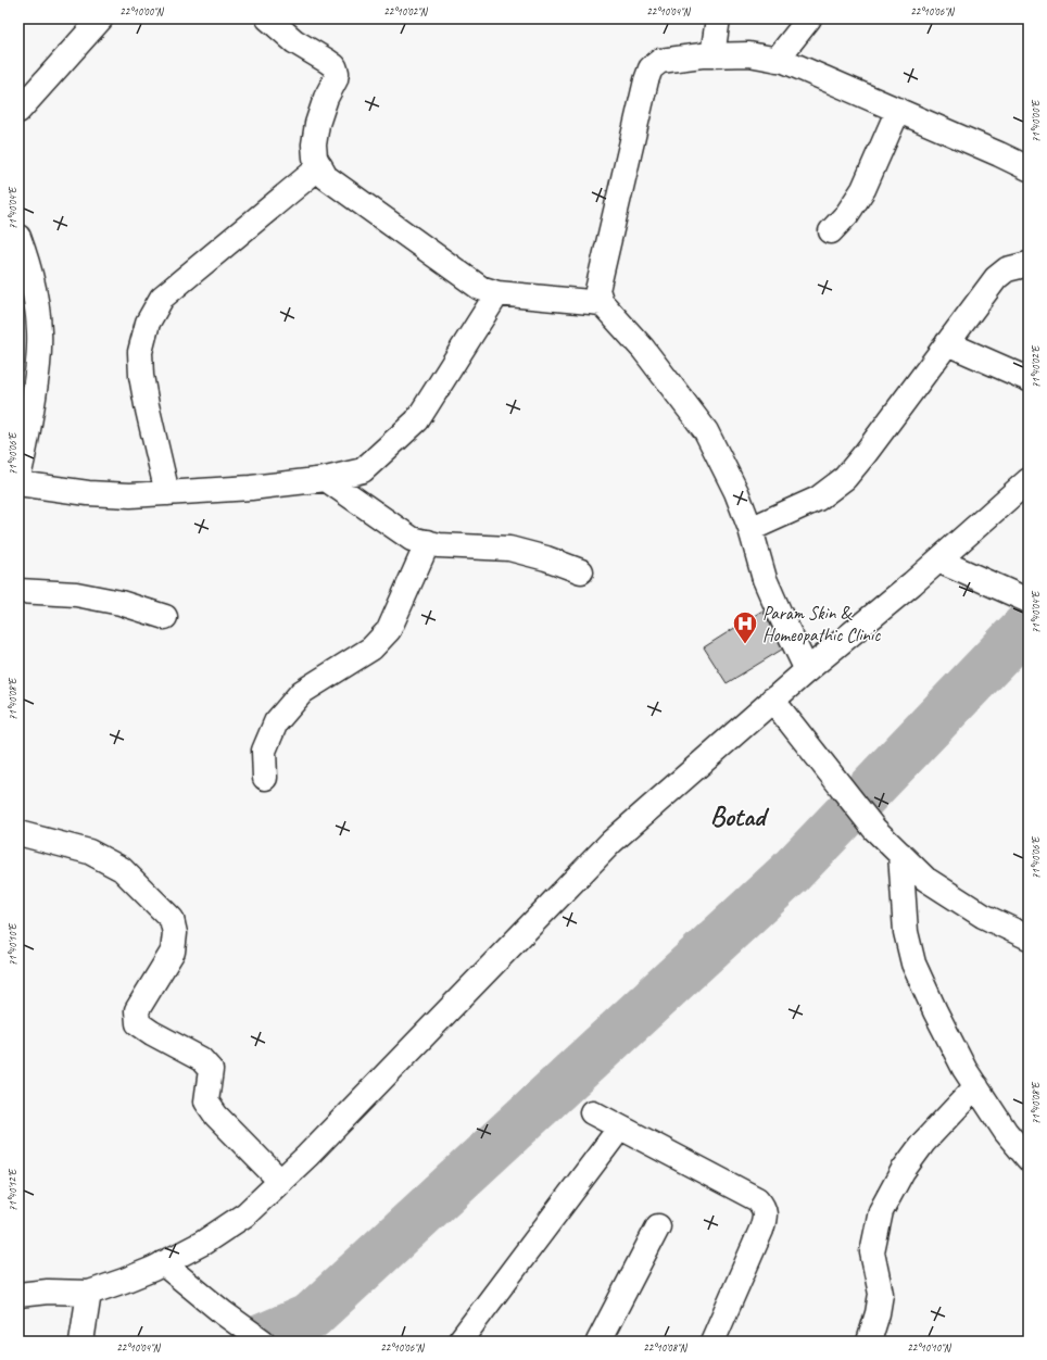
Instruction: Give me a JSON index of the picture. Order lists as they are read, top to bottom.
{
  "districts": ["Botad"],
  "places": {
    "hospital": ["Param Skin & Homeopathic Clinic"]
  },
  "coordinates": [
    "22°10'00\"N",
    "22°10'02\"N",
    "22°10'04\"N",
    "22°10'06\"N",
    "71°40'00\"E",
    "71°40'04\"E",
    "71°40'02\"E",
    "71°40'06\"E",
    "71°40'08\"E",
    "71°40'10\"E",
    "71°40'12\"E",
    "22°10'08\"N",
    "22°10'10\"N"
  ]
}
